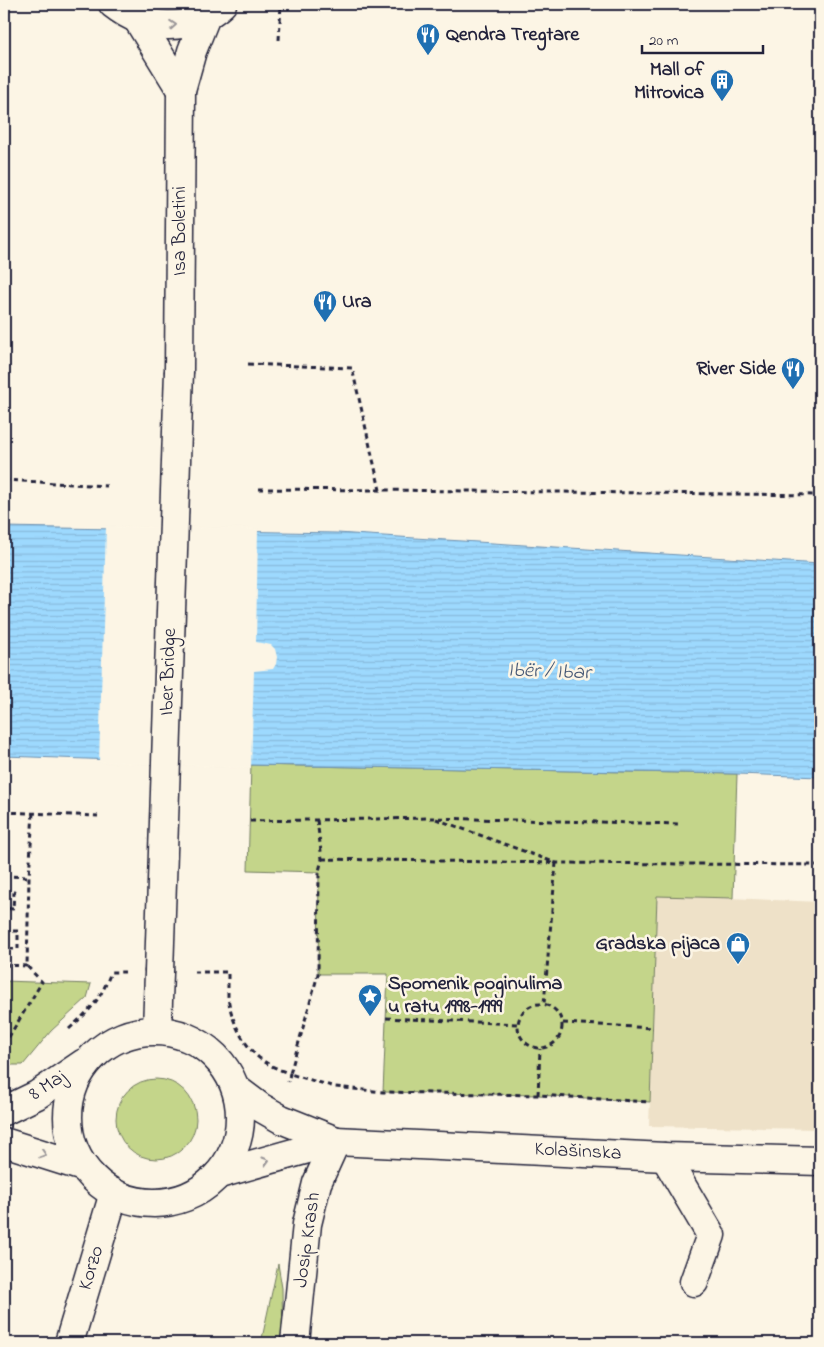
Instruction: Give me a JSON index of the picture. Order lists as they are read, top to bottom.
{
  "streets": {
    "street": [
      "Isa Boletini",
      "Iber Bridge",
      "8 Maj",
      "Kolašinska",
      "Josip Krash",
      "Korzo"
    ]
  },
  "crossings": [
    ["Isa Boletini", "Iber Bridge"],
    ["Iber Bridge", "8 Maj"],
    ["Iber Bridge", "Kolašinska"],
    ["Iber Bridge", "Korzo"],
    ["8 Maj", "Kolašinska"],
    ["8 Maj", "Korzo"],
    ["Kolašinska", "Josip Krash"],
    ["Kolašinska", "Korzo"]
  ],
  "water": ["Ibër / Ibar"],
  "places": {
    "restaurant": ["Qendra Tregtare", "Ura", "River Side"],
    "building": ["Mall of Mitrovica"],
    "shop": ["Gradska pijaca"],
    "place": ["Spomenik poginulima u ratu 1998-1999"]
  },
  "scale_bar": "20 m"
}
